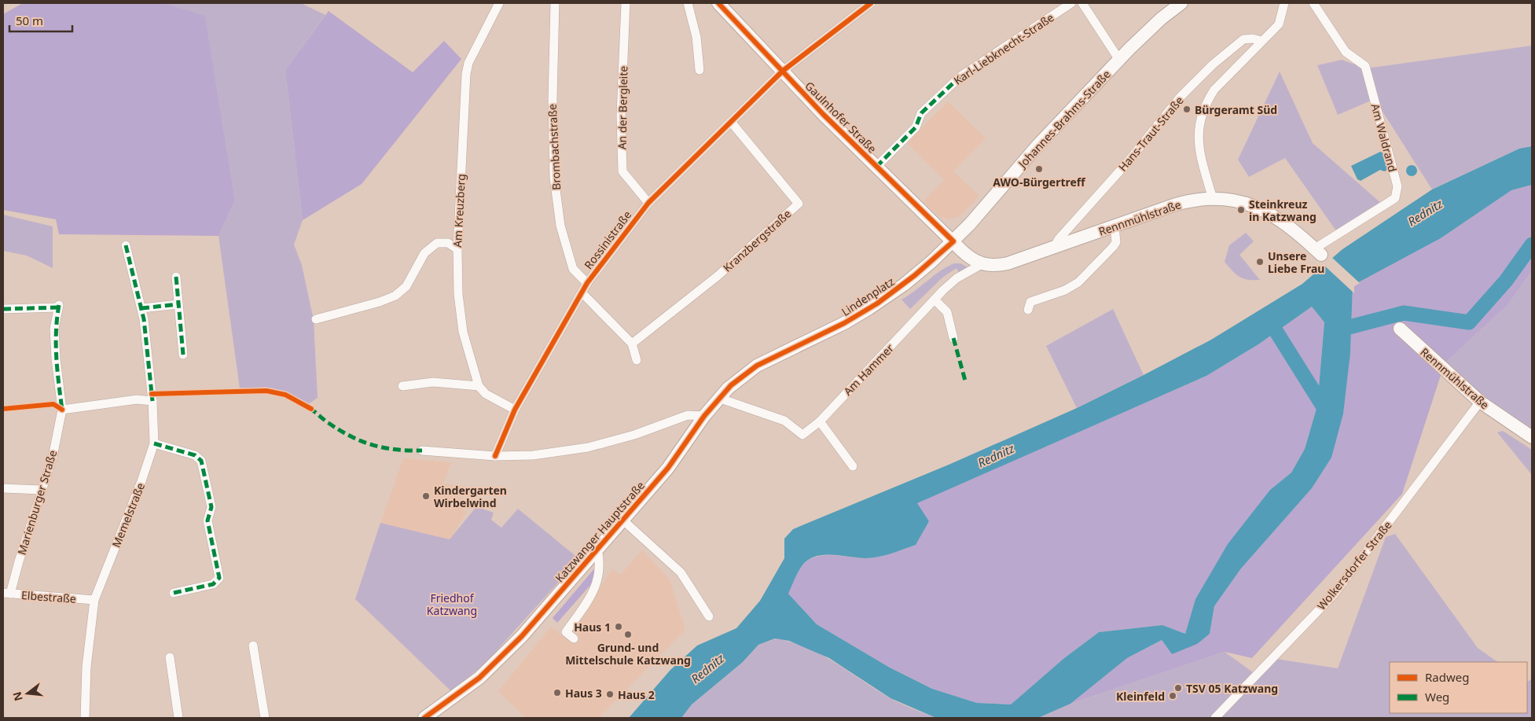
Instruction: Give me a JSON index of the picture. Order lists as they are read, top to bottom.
{
  "streets": {
    "main road": [
      "Gaulnhofer Straße",
      "Johannes-Brahms-Straße",
      "Rennmühlstraße",
      "Lindenplatz",
      "Katzwanger Hauptstraße"
    ],
    "street": [
      "Karl-Liebknecht-Straße",
      "An der Bergleite",
      "Hans-Traut-Straße",
      "Am Waldrand",
      "Brombachstraße",
      "Am Kreuzberg",
      "Rossinistraße",
      "Kranzbergstraße",
      "Am Hammer",
      "Marienburger Straße",
      "Memelstraße",
      "Wolkersdorfer Straße",
      "Elbestraße"
    ]
  },
  "crossings": [
    ["Karl-Liebknecht-Straße", "Gaulnhofer Straße"],
    ["An der Bergleite", "Rossinistraße"],
    ["Gaulnhofer Straße", "Johannes-Brahms-Straße"],
    ["Gaulnhofer Straße", "Rossinistraße"],
    ["Gaulnhofer Straße", "Lindenplatz"],
    ["Johannes-Brahms-Straße", "Lindenplatz"],
    ["Hans-Traut-Straße", "Rennmühlstraße"],
    ["Am Waldrand", "Rennmühlstraße"],
    ["Brombachstraße", "Rossinistraße"],
    ["Rennmühlstraße", "Wolkersdorfer Straße"],
    ["Rossinistraße", "Kranzbergstraße"],
    ["Lindenplatz", "Katzwanger Hauptstraße"],
    ["Am Hammer", "Katzwanger Hauptstraße"],
    ["Marienburger Straße", "Elbestraße"],
    ["Memelstraße", "Elbestraße"]
  ],
  "water": ["Rednitz"],
  "parks": ["Friedhof Katzwang"],
  "places": [
    "Bürgeramt Süd",
    "AWO-Bürgertreff",
    "Steinkreuz in Katzwang",
    "Unsere Liebe Frau",
    "Kindergarten Wirbelwind",
    "Haus 1",
    "Grund- und Mittelschule Katzwang",
    "TSV 05 Katzwang",
    "Haus 3",
    "Haus 2",
    "Kleinfeld"
  ],
  "legend": ["Radweg", "Weg"],
  "scale_bar": "50 m",
  "north": "left"
}
